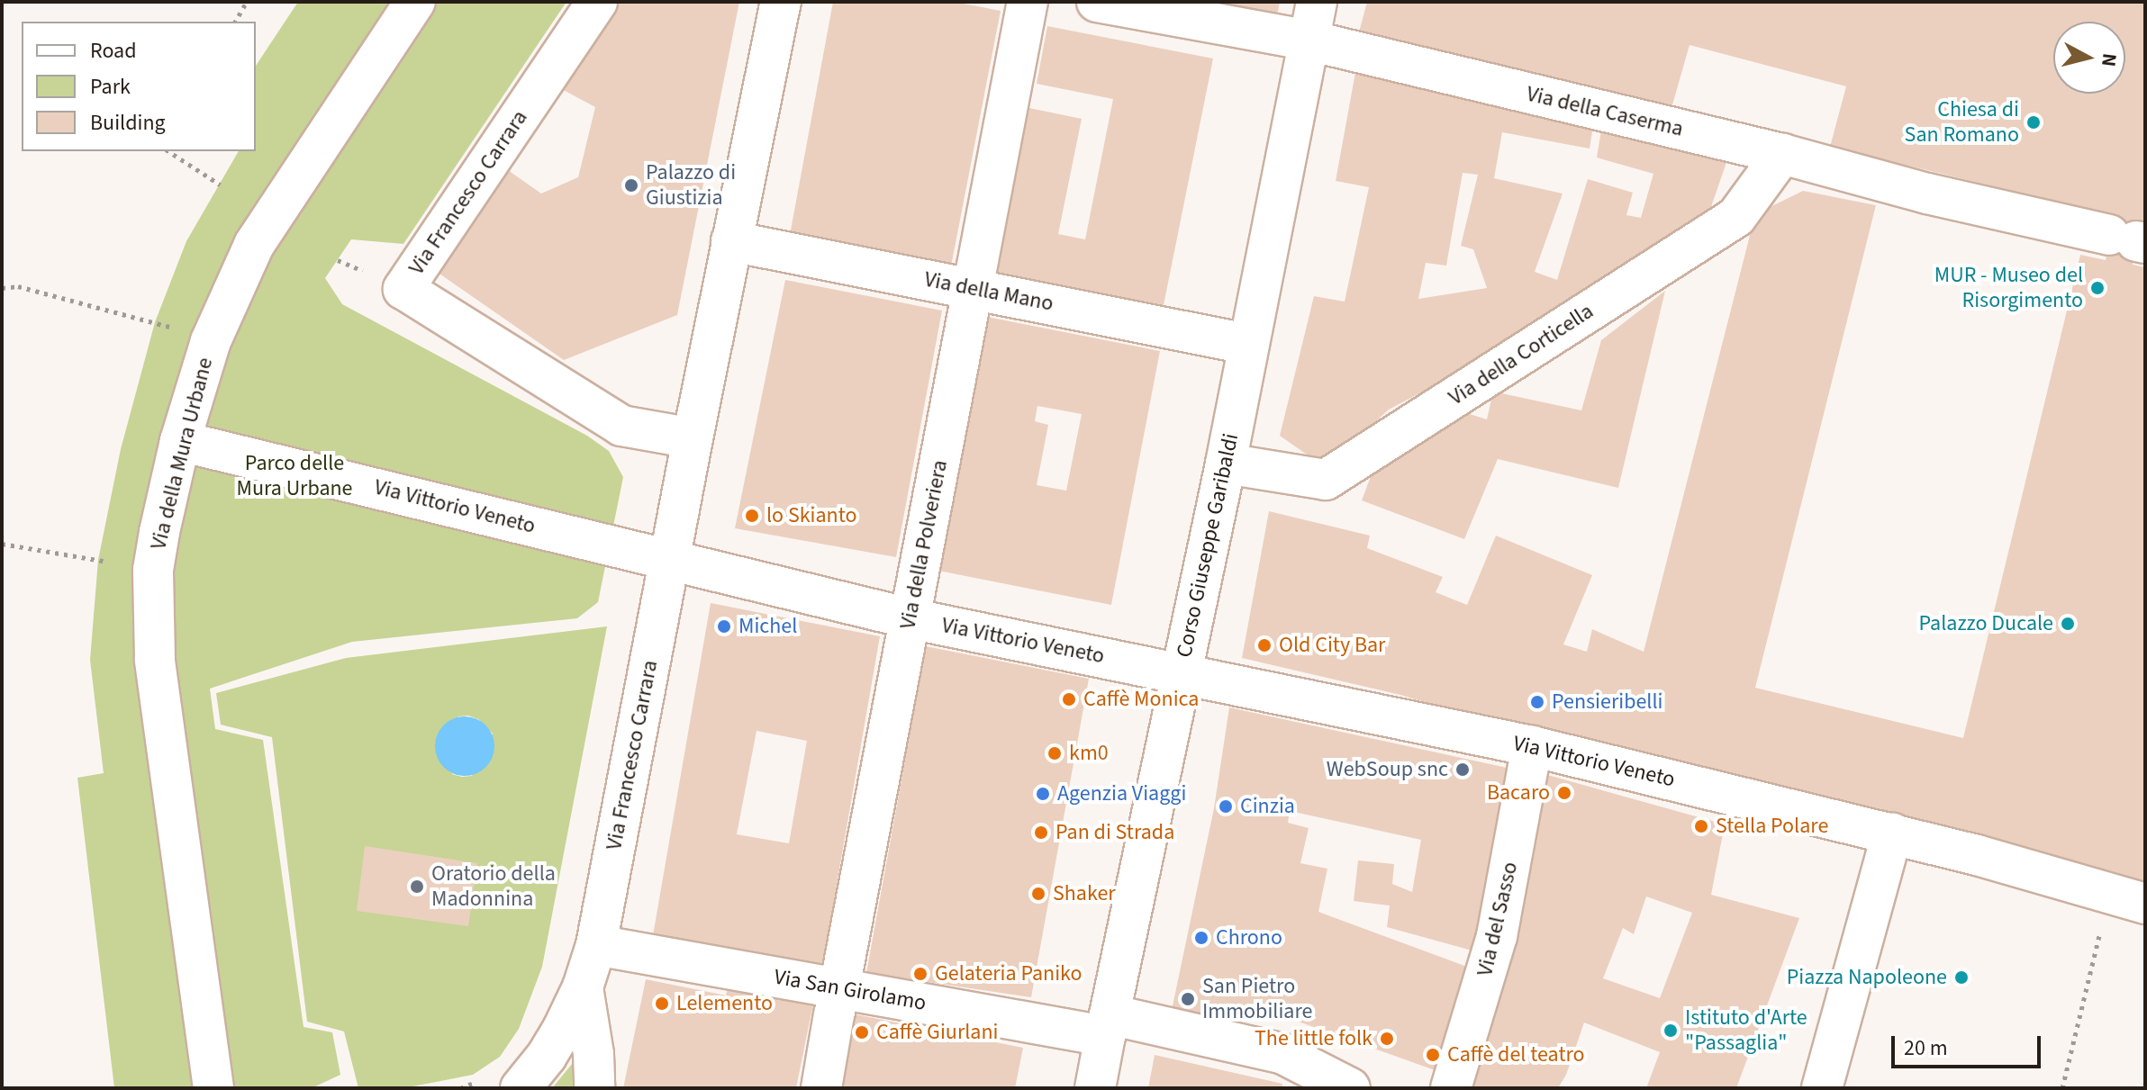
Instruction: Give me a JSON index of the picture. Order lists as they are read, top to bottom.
{
  "streets": {
    "street": [
      "Via della Caserma",
      "Via Francesco Carrara",
      "Via della Mano",
      "Via della Corticella",
      "Via della Mura Urbane",
      "Via Vittorio Veneto",
      "Via della Polveriera",
      "Corso Giuseppe Garibaldi",
      "Via del Sasso",
      "Via San Girolamo"
    ]
  },
  "crossings": [
    ["Via della Caserma", "Via della Corticella"],
    ["Via della Caserma", "Corso Giuseppe Garibaldi"],
    ["Via Francesco Carrara", "Via della Mano"],
    ["Via Francesco Carrara", "Via Vittorio Veneto"],
    ["Via Francesco Carrara", "Via San Girolamo"],
    ["Via della Mano", "Via della Polveriera"],
    ["Via della Mano", "Corso Giuseppe Garibaldi"],
    ["Via della Corticella", "Corso Giuseppe Garibaldi"],
    ["Via della Mura Urbane", "Via Vittorio Veneto"],
    ["Via Vittorio Veneto", "Via della Polveriera"],
    ["Via Vittorio Veneto", "Corso Giuseppe Garibaldi"],
    ["Via Vittorio Veneto", "Via del Sasso"],
    ["Via della Polveriera", "Via San Girolamo"],
    ["Corso Giuseppe Garibaldi", "Via San Girolamo"]
  ],
  "parks": ["Parco delle Mura Urbane"],
  "places": [
    "Chiesa di San Romano",
    "Palazzo di Giustizia",
    "MUR - Museo del Risorgimento",
    "lo Skianto",
    "Palazzo Ducale",
    "Michel",
    "Old City Bar",
    "Caffè Monica",
    "Pensieribelli",
    "km0",
    "WebSoup snc",
    "Bacaro",
    "Agenzia Viaggi",
    "Cinzia",
    "Stella Polare",
    "Pan di Strada",
    "Oratorio della Madonnina",
    "Shaker",
    "Chrono",
    "Gelateria Paniko",
    "Piazza Napoleone",
    "San Pietro Immobiliare",
    "Lelemento",
    "Istituto d'Arte \"Passaglia\"",
    "Caffè Giurlani",
    "The little folk",
    "Caffè del teatro"
  ],
  "legend": ["Road", "Park", "Building"],
  "scale_bar": "20 m",
  "north": "right"
}
